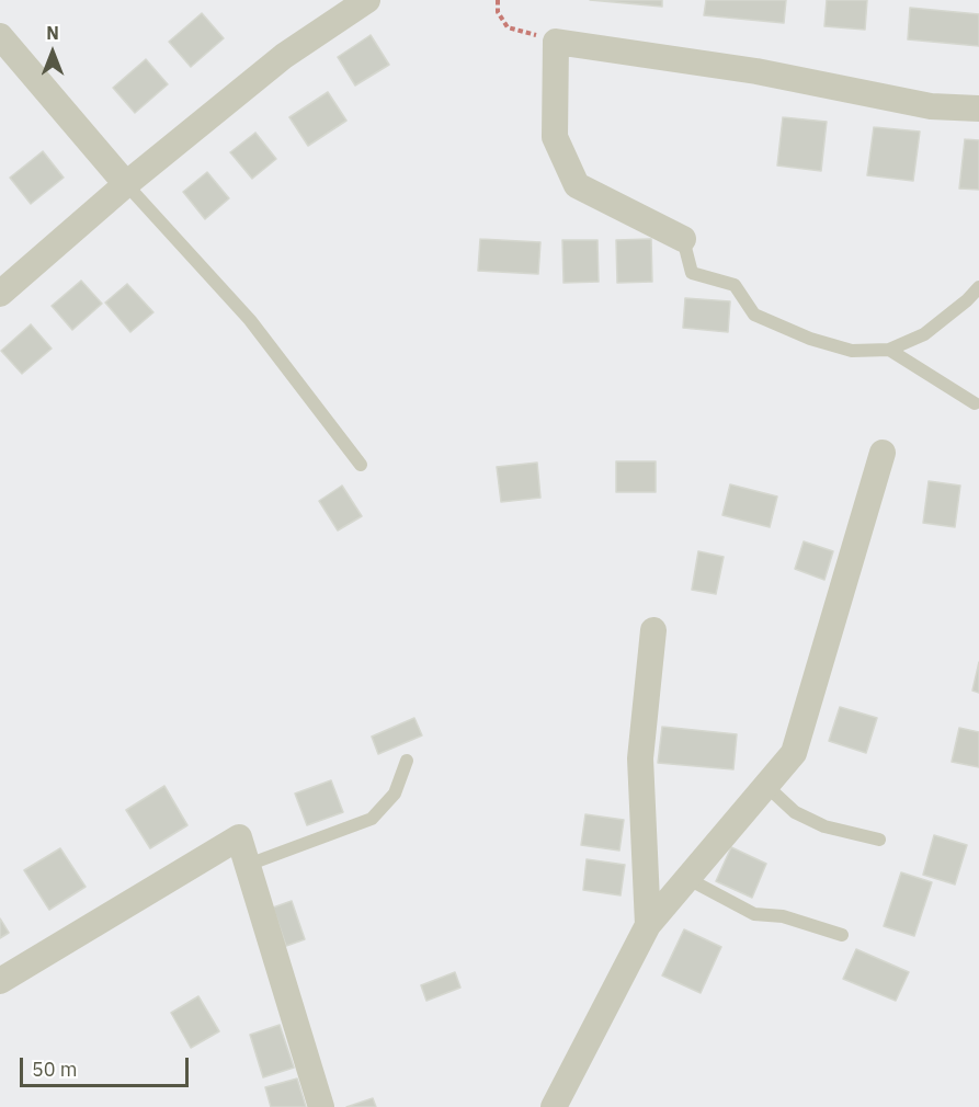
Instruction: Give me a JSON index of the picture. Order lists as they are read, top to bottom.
{
  "scale_bar": "50 m",
  "north": "top"
}
